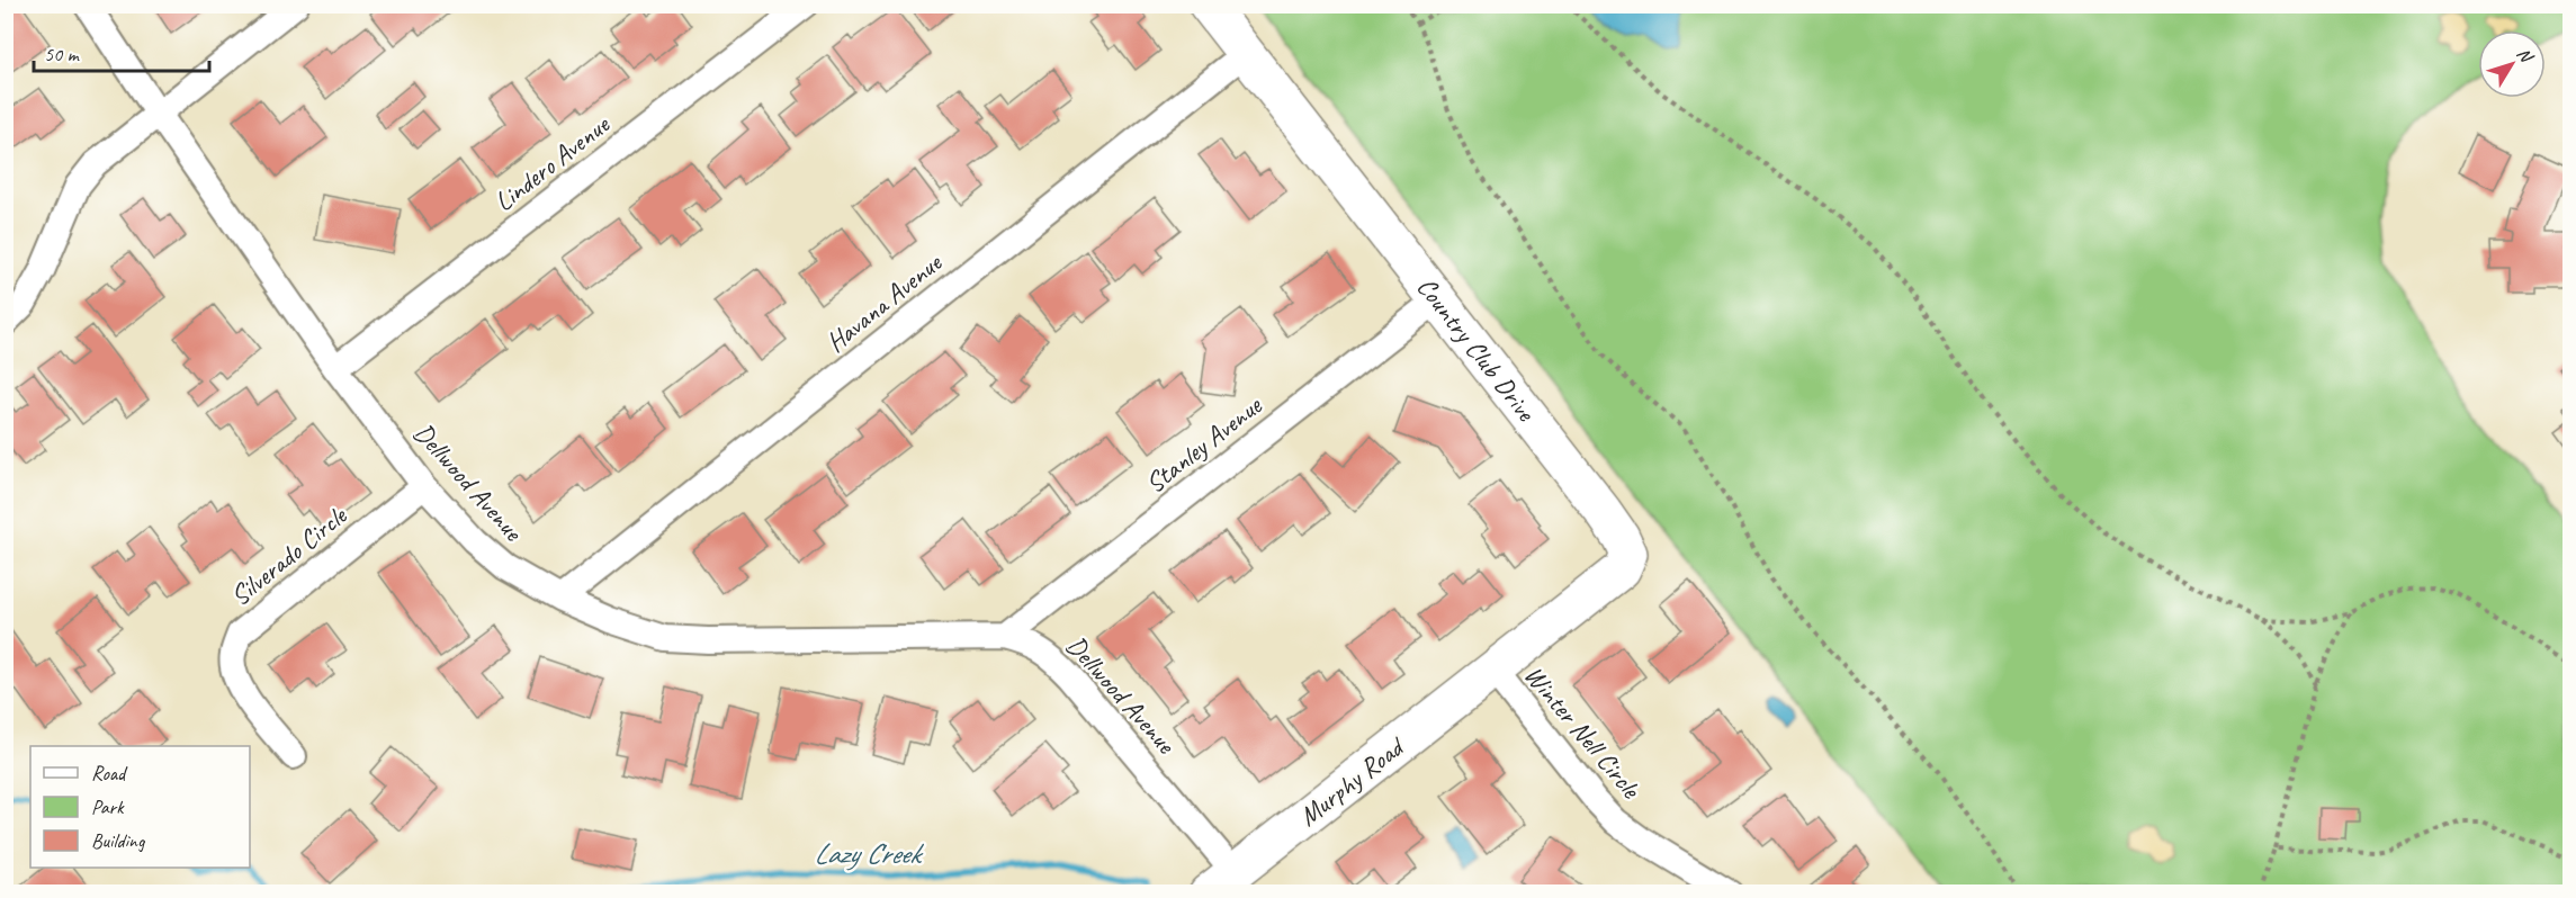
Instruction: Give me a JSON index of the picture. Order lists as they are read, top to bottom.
{
  "streets": {
    "street": [
      "Lindero Avenue",
      "Havana Avenue",
      "Country Club Drive",
      "Stanley Avenue",
      "Dellwood Avenue",
      "Silverado Circle",
      "Winter Nell Circle",
      "Murphy Road"
    ]
  },
  "crossings": [
    ["Lindero Avenue", "Dellwood Avenue"],
    ["Havana Avenue", "Country Club Drive"],
    ["Havana Avenue", "Dellwood Avenue"],
    ["Country Club Drive", "Stanley Avenue"],
    ["Country Club Drive", "Winter Nell Circle"],
    ["Country Club Drive", "Murphy Road"],
    ["Stanley Avenue", "Dellwood Avenue"],
    ["Dellwood Avenue", "Silverado Circle"],
    ["Dellwood Avenue", "Murphy Road"],
    ["Winter Nell Circle", "Murphy Road"]
  ],
  "water": ["Lazy Creek"],
  "legend": ["Road", "Park", "Building"],
  "scale_bar": "50 m",
  "north": "top right"
}
